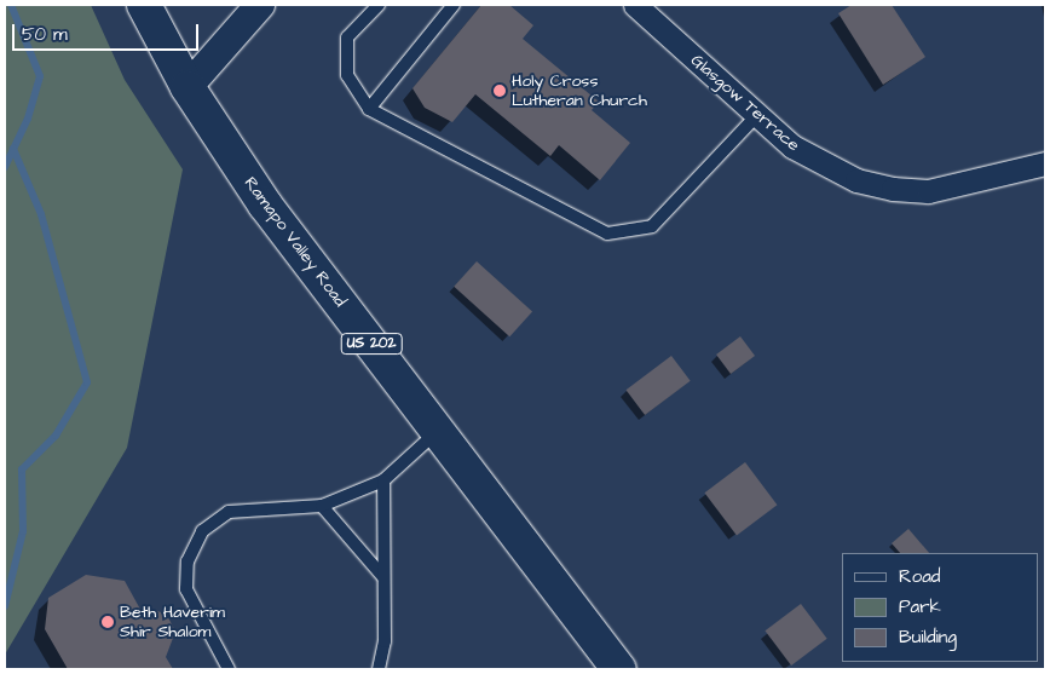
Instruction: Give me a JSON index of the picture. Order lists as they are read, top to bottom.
{
  "streets": {
    "main road": ["Ramapo Valley Road", "US 202"],
    "street": ["Glasgow Terrace"]
  },
  "places": ["Holy Cross Lutheran Church", "Beth Haverim Shir Shalom"],
  "legend": ["Road", "Park", "Building"],
  "scale_bar": "50 m"
}
